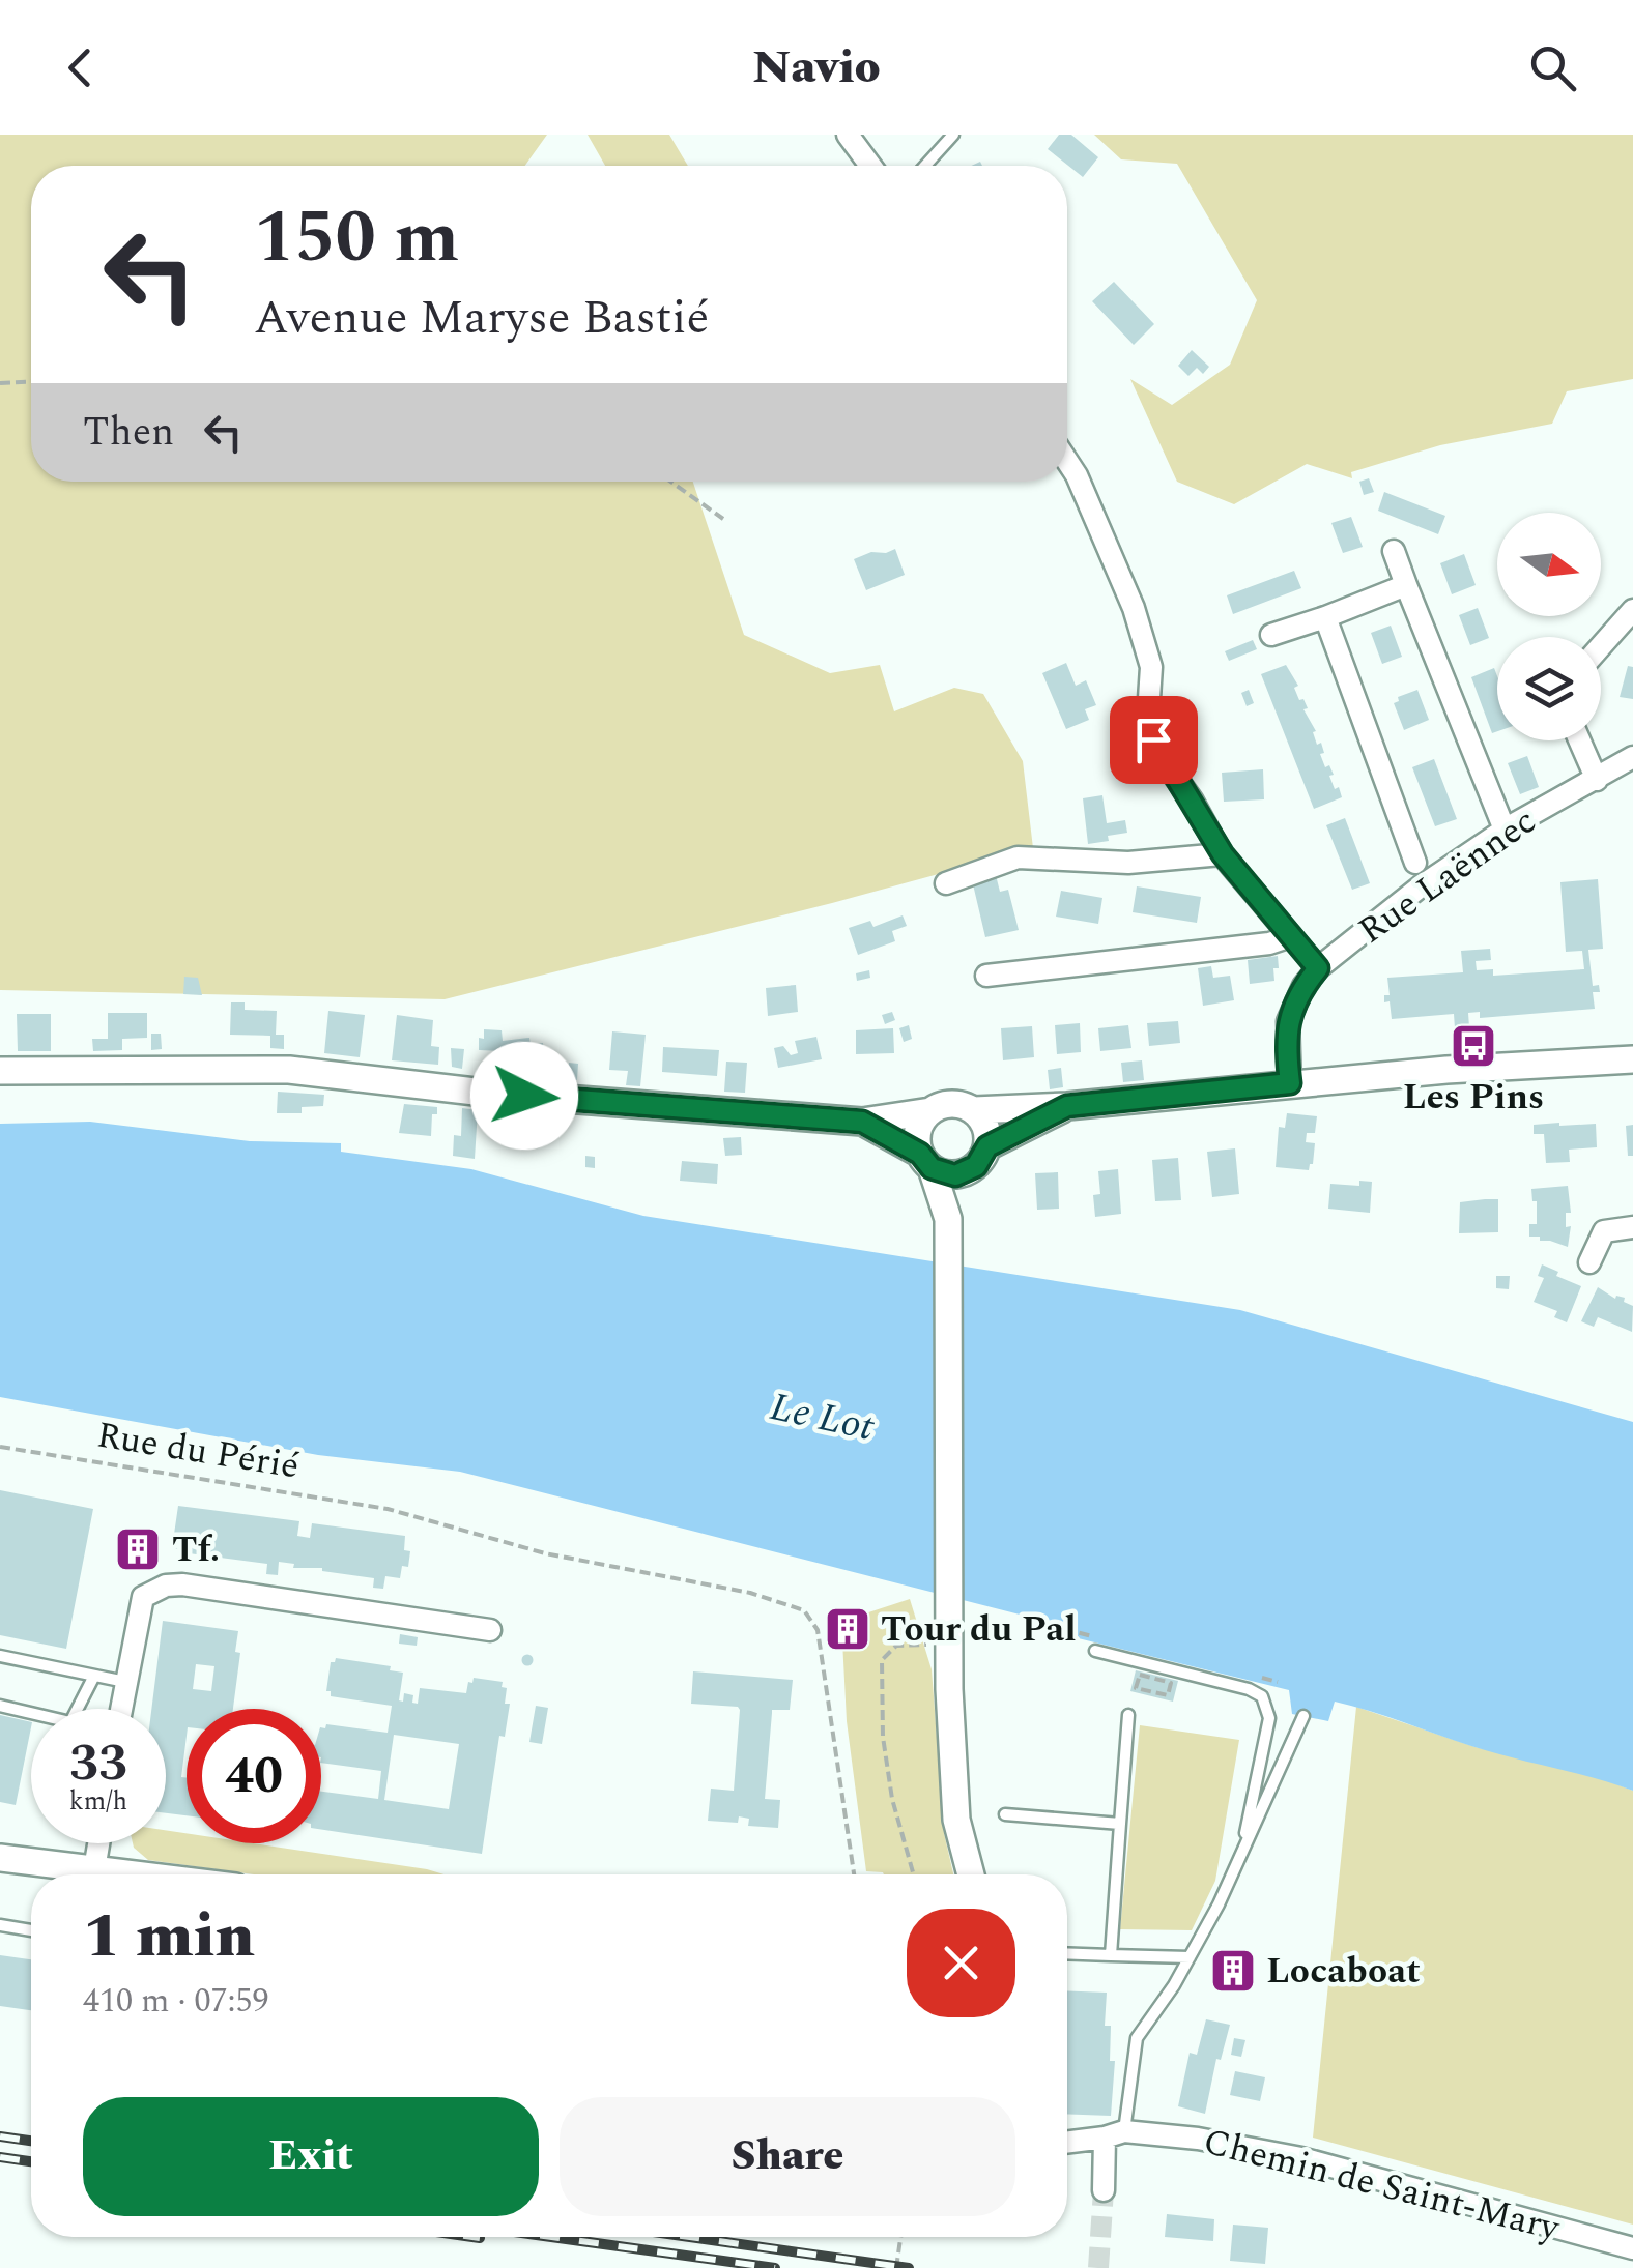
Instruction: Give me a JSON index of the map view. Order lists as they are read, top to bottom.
{
  "streets": {
    "street": ["Rue Laënnec", "Chemin de Saint-Mary"],
    "path": ["Rue du Périé"]
  },
  "water": ["Le Lot"],
  "places": {
    "bus stop": ["Les Pins"],
    "building": ["Tf.", "Tour du Pal", "Locaboat"]
  },
  "north": "right",
  "page": {
    "header": "Navio",
    "turn": ["150 m", "Avenue Maryse Bastié"],
    "then": "Then",
    "speed": "33 km/h",
    "limit": "40",
    "heading": ["1 min", "410 m · 07:59"],
    "buttons": ["Exit", "Share"]
  }
}
